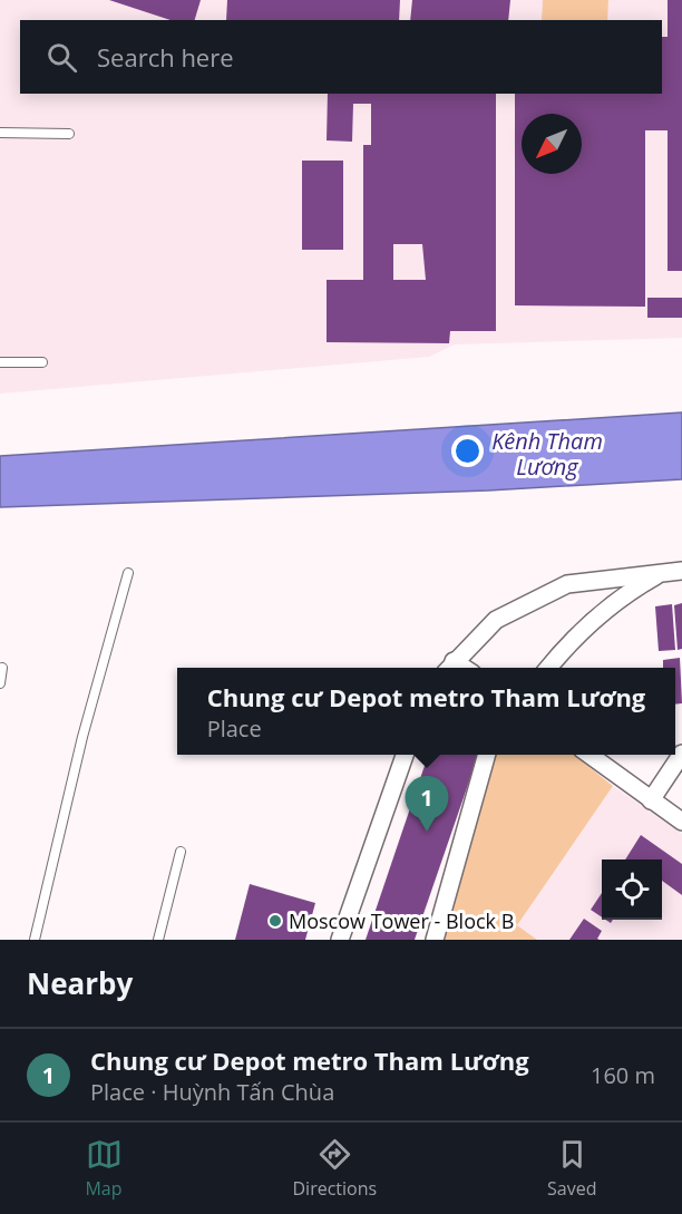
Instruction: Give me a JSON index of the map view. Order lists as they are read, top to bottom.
{
  "water": ["Kênh Tham Lương"],
  "places": ["Moscow Tower - Block B"],
  "north": "bottom left",
  "page": {
    "search": "Search here",
    "popup": ["Chung cư Depot metro Tham Lương", "Place"],
    "pins": "1",
    "heading": "Nearby",
    "list": [
      {
        "mark": "1",
        "name": "Chung cư Depot metro Tham Lương",
        "note": "Place · Huỳnh Tấn Chùa",
        "value": "160 m"
      }
    ],
    "nav": ["Map", "Directions", "Saved"]
  }
}
